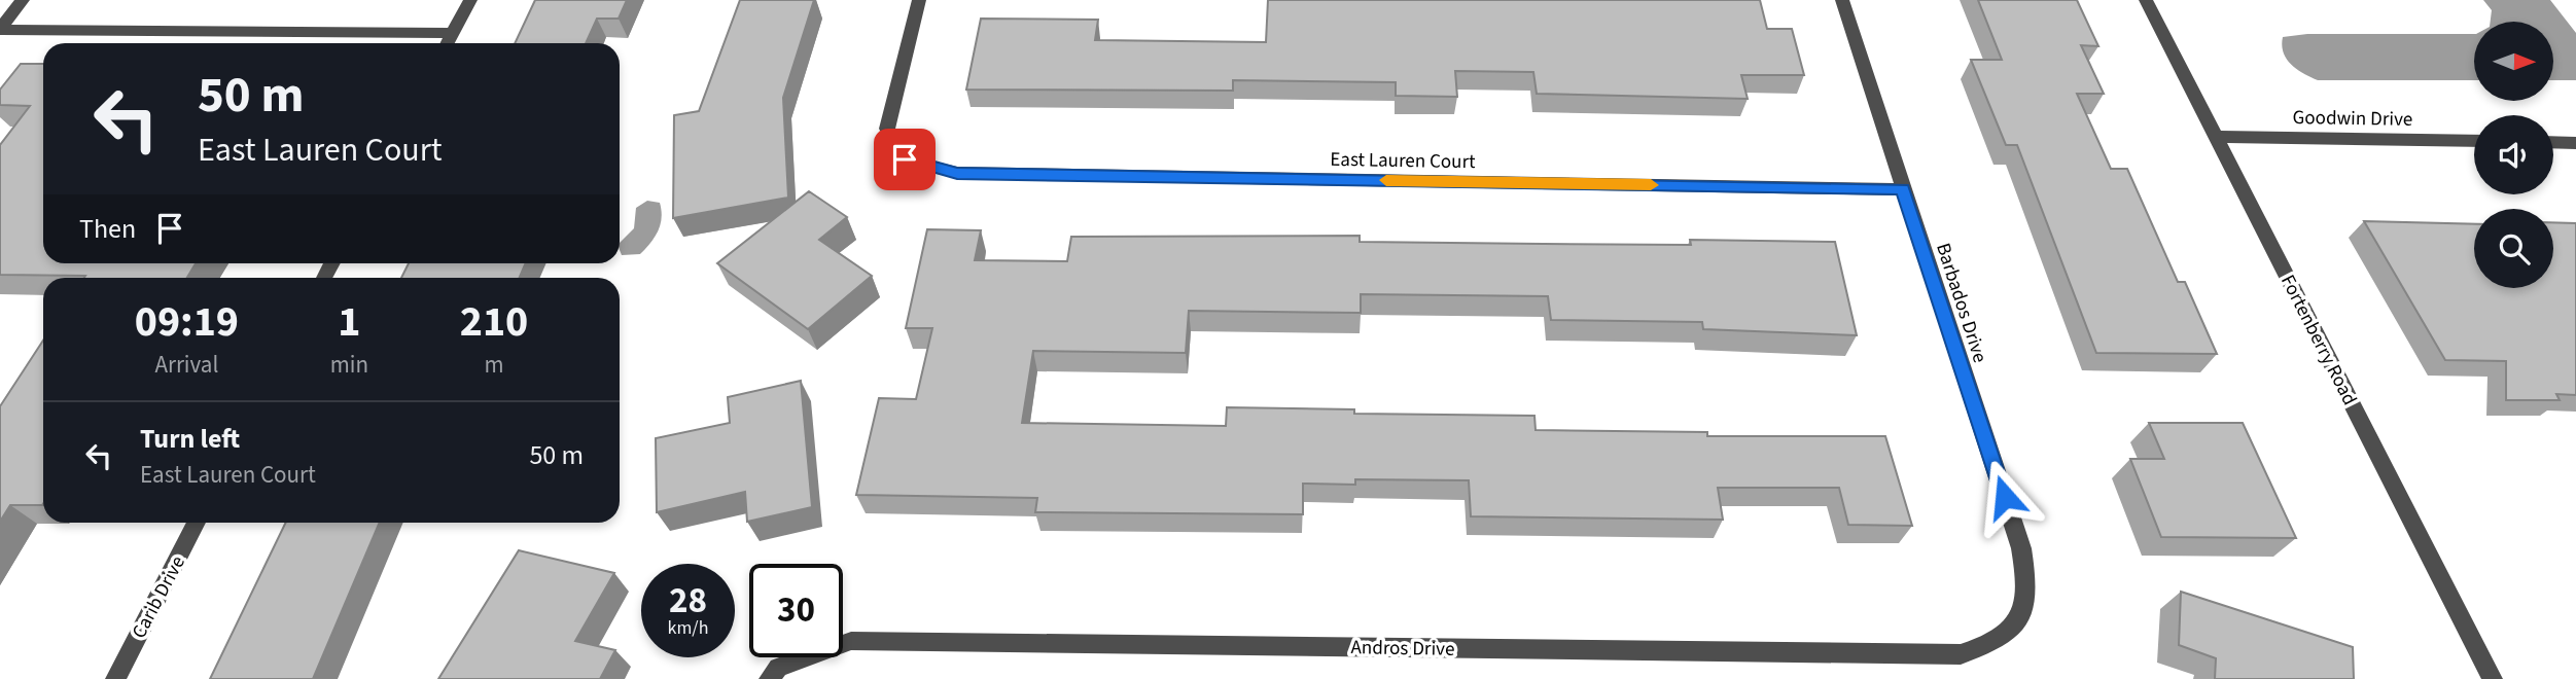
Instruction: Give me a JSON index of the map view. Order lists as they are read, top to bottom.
{
  "streets": {
    "street": [
      "Goodwin Drive",
      "East Lauren Court",
      "Barbados Drive",
      "Fortenberry Road",
      "Carib Drive",
      "Andros Drive"
    ]
  },
  "crossings": [
    ["Goodwin Drive", "Fortenberry Road"],
    ["East Lauren Court", "Barbados Drive"],
    ["Barbados Drive", "Andros Drive"]
  ],
  "north": "right",
  "page": {
    "turn": ["50 m", "East Lauren Court"],
    "then": "Then",
    "eta": [
      "09:19",
      "Arrival",
      "1",
      "min",
      "210",
      "m"
    ],
    "list": [
      {
        "name": "Turn left",
        "note": "East Lauren Court",
        "value": "50 m"
      }
    ],
    "speed": "28 km/h",
    "limit": "30"
  }
}
